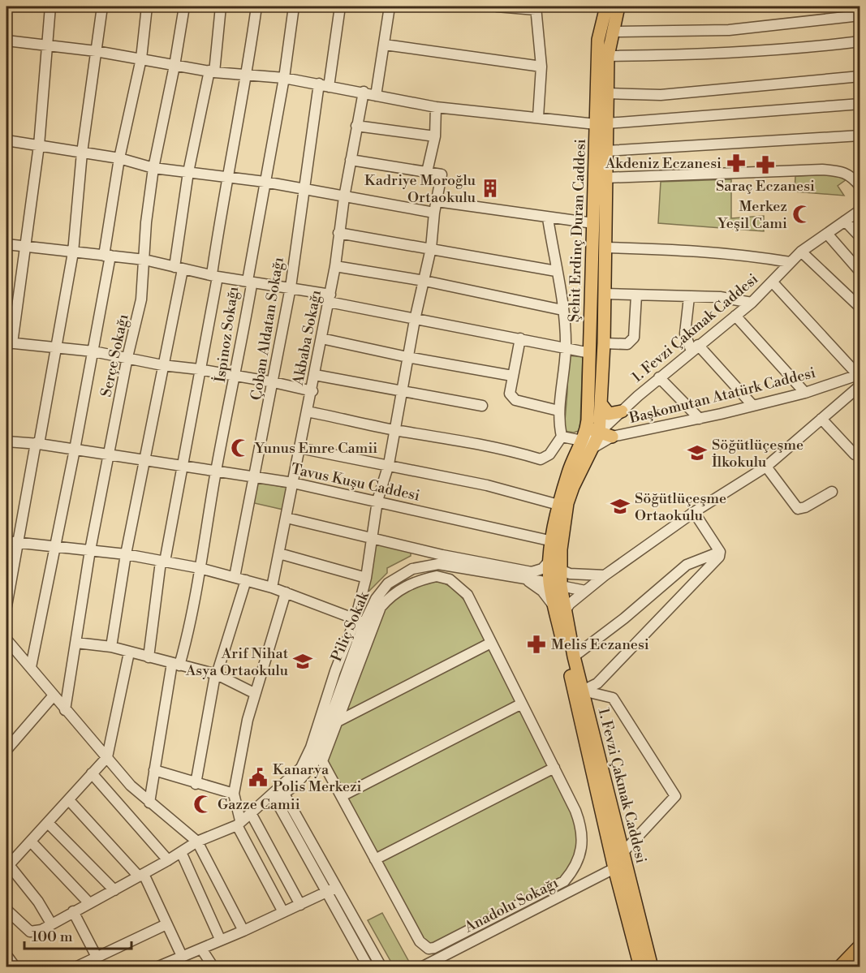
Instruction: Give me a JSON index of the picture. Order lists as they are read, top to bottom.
{
  "streets": {
    "main road": ["Şehit Erdinç Duran Caddesi", "1. Fevzi Çakmak Caddesi"],
    "street": [
      "Çoban Aldatan Sokağı",
      "İspinoz Sokağı",
      "Akbaba Sokağı",
      "Serçe Sokağı",
      "Başkomutan Atatürk Caddesi",
      "Tavus Kuşu Caddesi",
      "Piliç Sokak",
      "Anadolu Sokağı"
    ]
  },
  "crossings": [
    ["Şehit Erdinç Duran Caddesi", "1. Fevzi Çakmak Caddesi"],
    ["Şehit Erdinç Duran Caddesi", "Başkomutan Atatürk Caddesi"],
    ["Şehit Erdinç Duran Caddesi", "Tavus Kuşu Caddesi"],
    ["Şehit Erdinç Duran Caddesi", "Piliç Sokak"],
    ["1. Fevzi Çakmak Caddesi", "Anadolu Sokağı"],
    ["Çoban Aldatan Sokağı", "Tavus Kuşu Caddesi"],
    ["İspinoz Sokağı", "Tavus Kuşu Caddesi"],
    ["Akbaba Sokağı", "Tavus Kuşu Caddesi"],
    ["Serçe Sokağı", "Tavus Kuşu Caddesi"]
  ],
  "places": {
    "pharmacy": ["Akdeniz Eczanesi", "Saraç Eczanesi", "Melis Eczanesi"],
    "building": ["Kadriye Moroğlu Ortaokulu"],
    "mosque": ["Merkez Yeşil Cami", "Yunus Emre Camii", "Gazze Camii"],
    "school or university": ["Söğütlüçeşme İlkokulu", "Söğütlüçeşme Ortaokulu", "Arif Nihat Asya Ortaokulu"],
    "public building": ["Kanarya Polis Merkezi"]
  },
  "scale_bar": "100 m"
}
